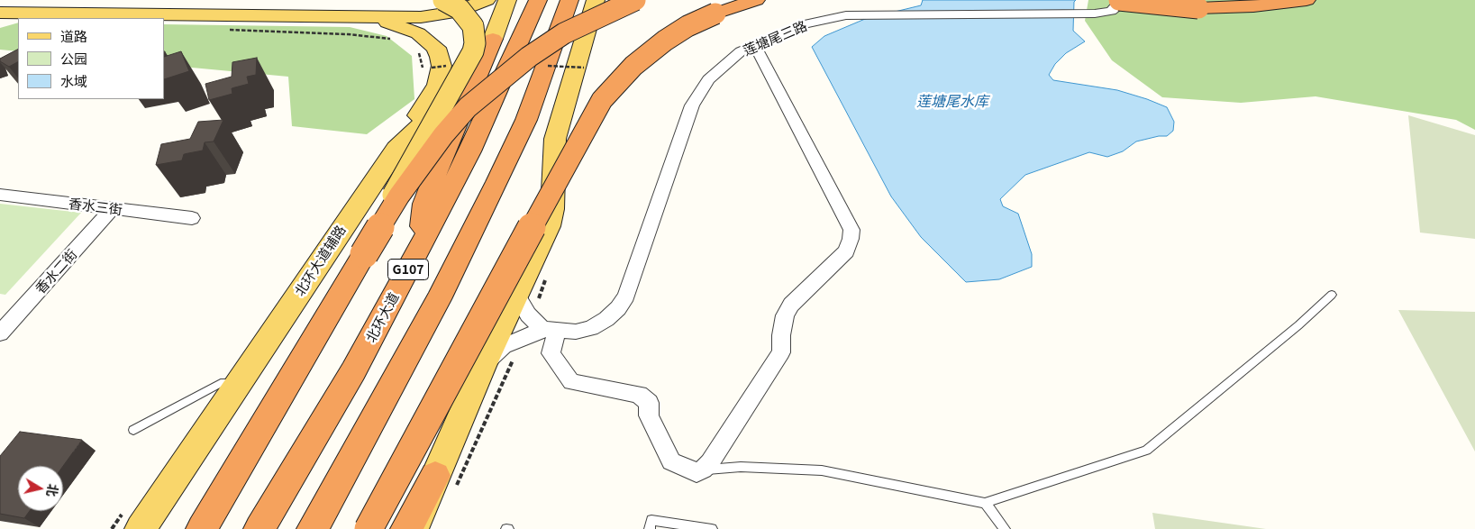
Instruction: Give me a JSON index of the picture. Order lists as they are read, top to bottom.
{
  "streets": {
    "highway": ["G107", "北环大道"],
    "main road": ["北环大道辅路"],
    "street": ["莲塘尾三路", "香水三街", "香水二街"]
  },
  "crossings": [
    ["香水三街", "香水二街"]
  ],
  "water": ["莲塘尾水库"],
  "legend": ["道路", "公园", "水域"],
  "north": "right"
}
